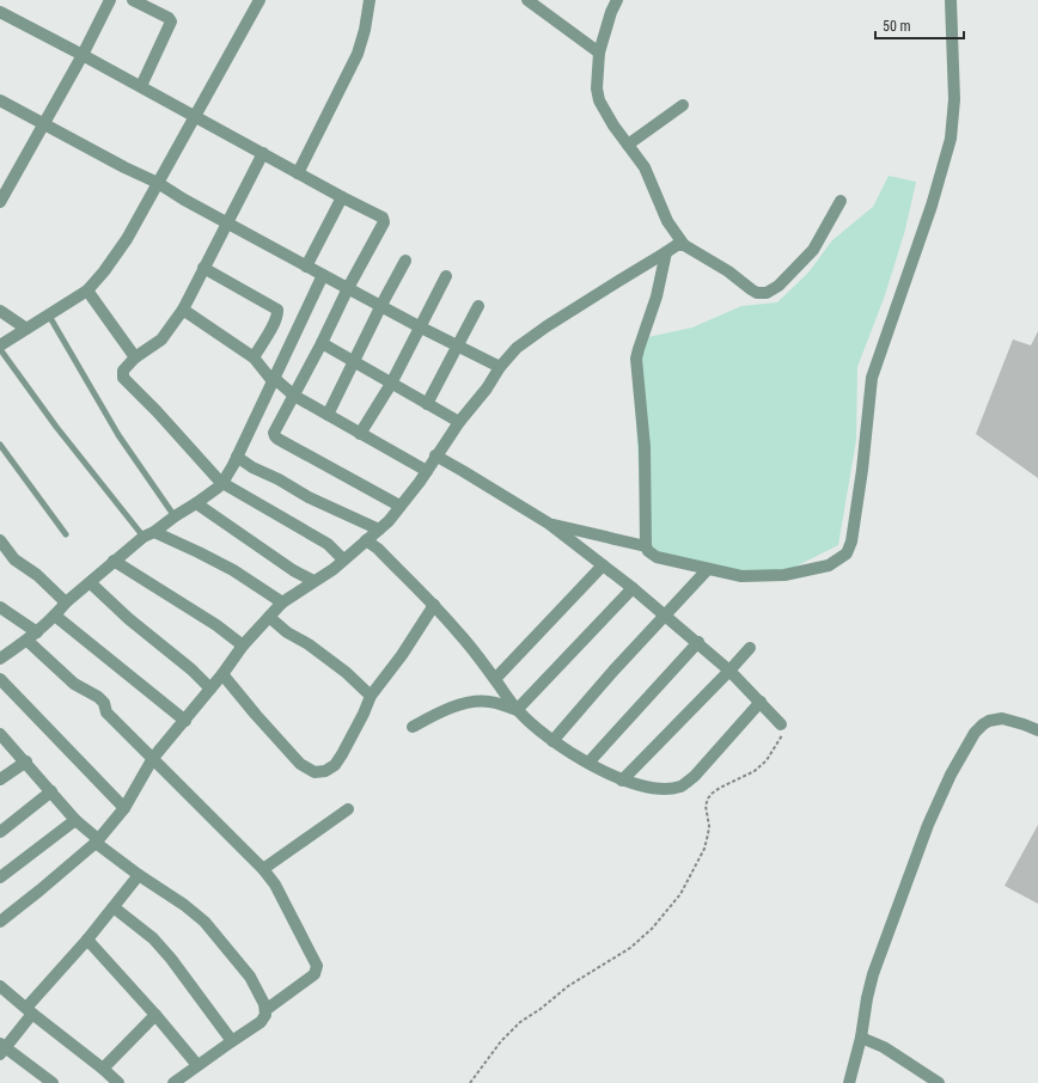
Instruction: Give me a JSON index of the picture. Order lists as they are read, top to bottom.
{
  "scale_bar": "50 m"
}
